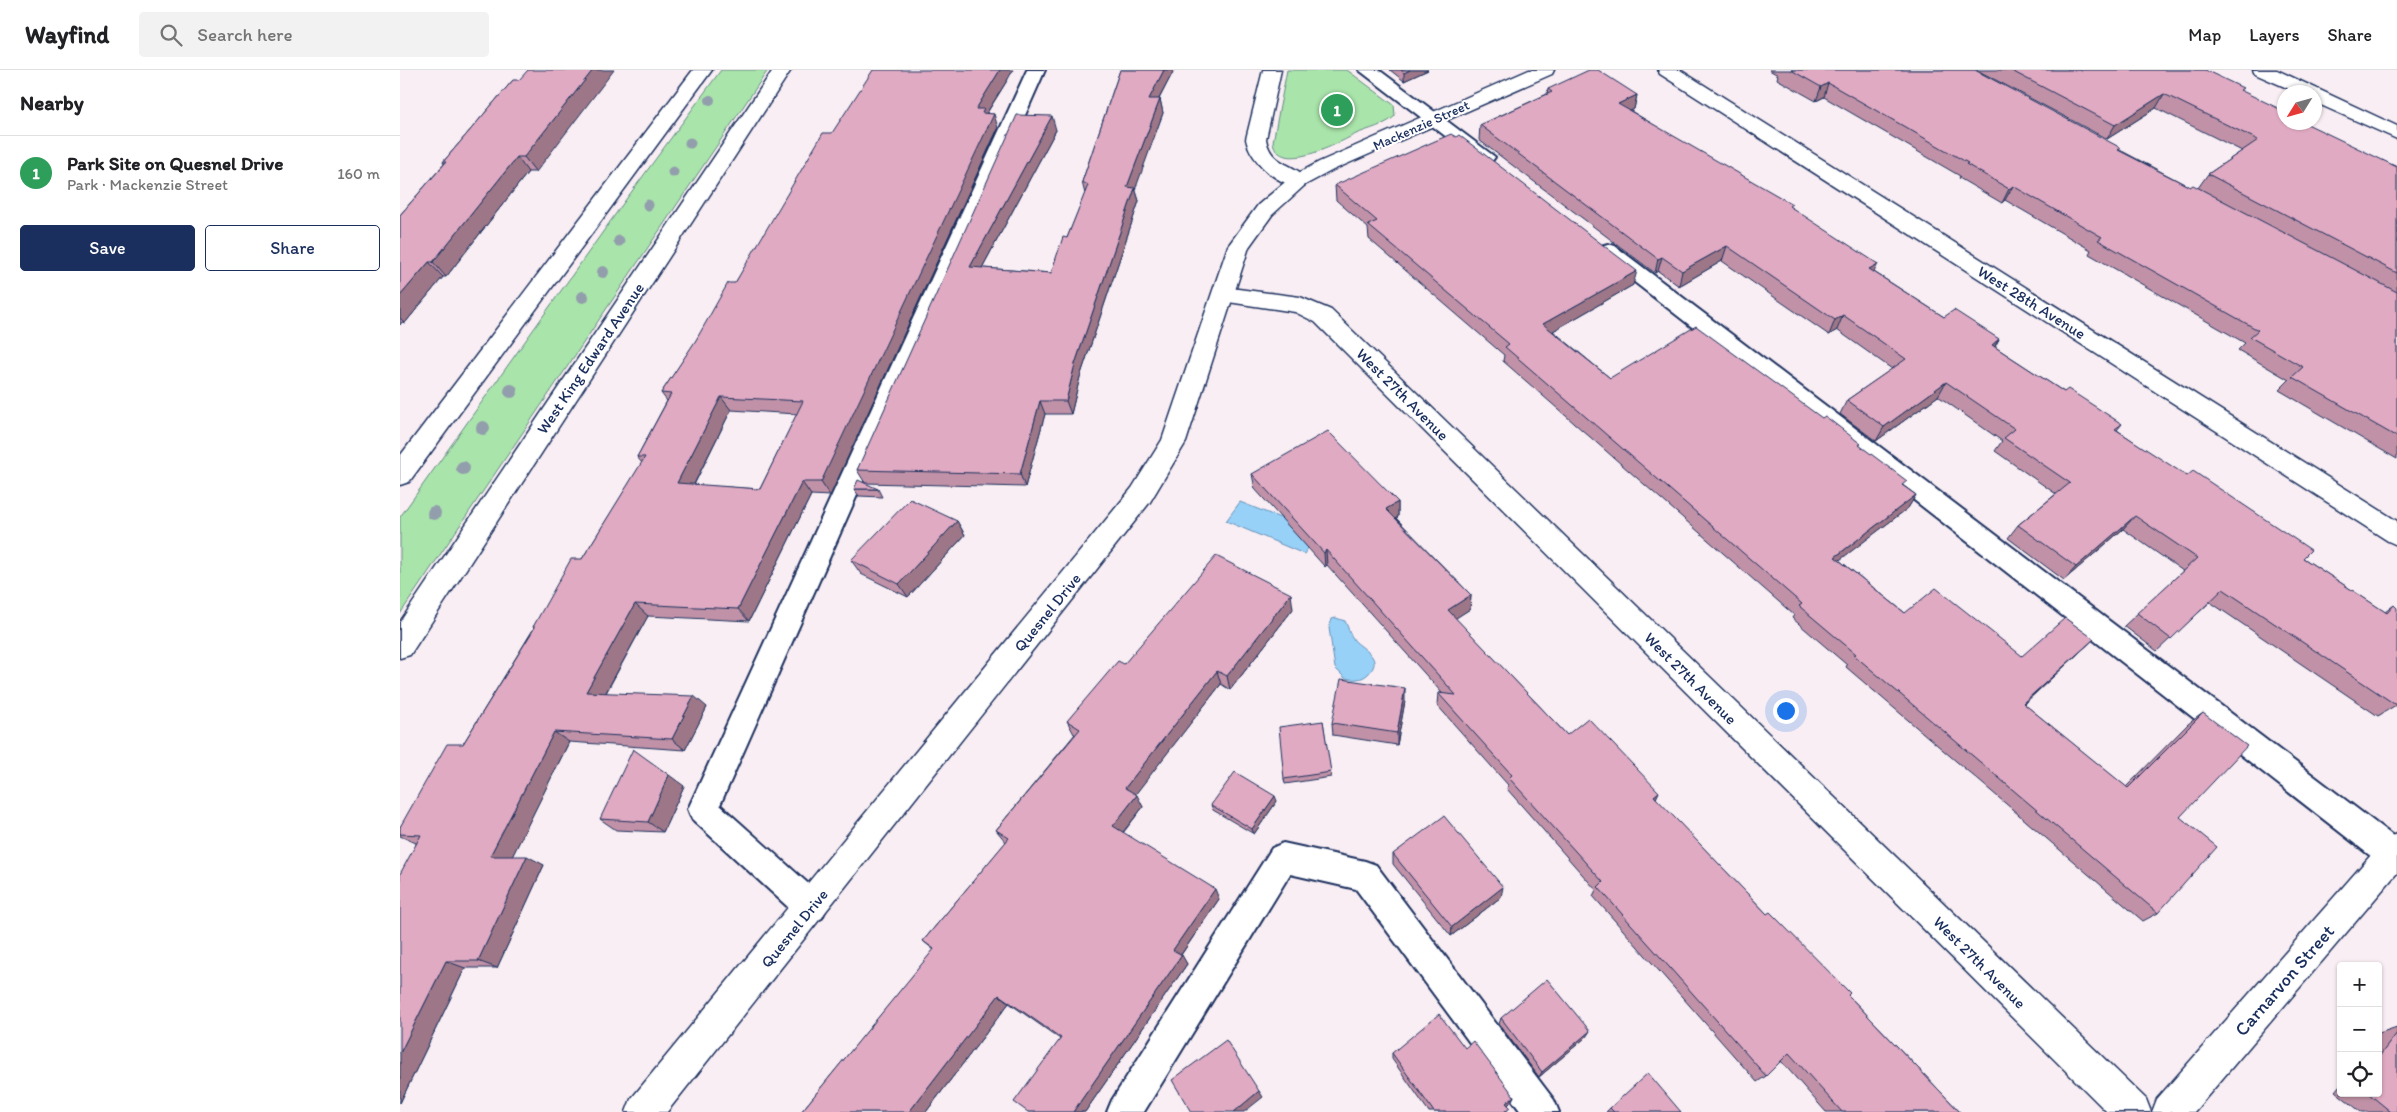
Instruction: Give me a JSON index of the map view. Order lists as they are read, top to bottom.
{
  "streets": {
    "street": [
      "Mackenzie Street",
      "West 28th Avenue",
      "West King Edward Avenue",
      "West 27th Avenue",
      "Quesnel Drive",
      "Carnarvon Street"
    ]
  },
  "crossings": [
    ["Mackenzie Street", "Quesnel Drive"],
    ["West 27th Avenue", "Quesnel Drive"]
  ],
  "north": "bottom left",
  "page": {
    "header": "Wayfind",
    "search": "Search here",
    "nav": ["Map", "Layers", "Share"],
    "heading": "Nearby",
    "pins": "1",
    "list": [
      {
        "mark": "1",
        "name": "Park Site on Quesnel Drive",
        "note": "Park · Mackenzie Street",
        "value": "160 m"
      }
    ],
    "buttons": ["Save", "Share"],
    "map_buttons": ["+", "−"]
  }
}
